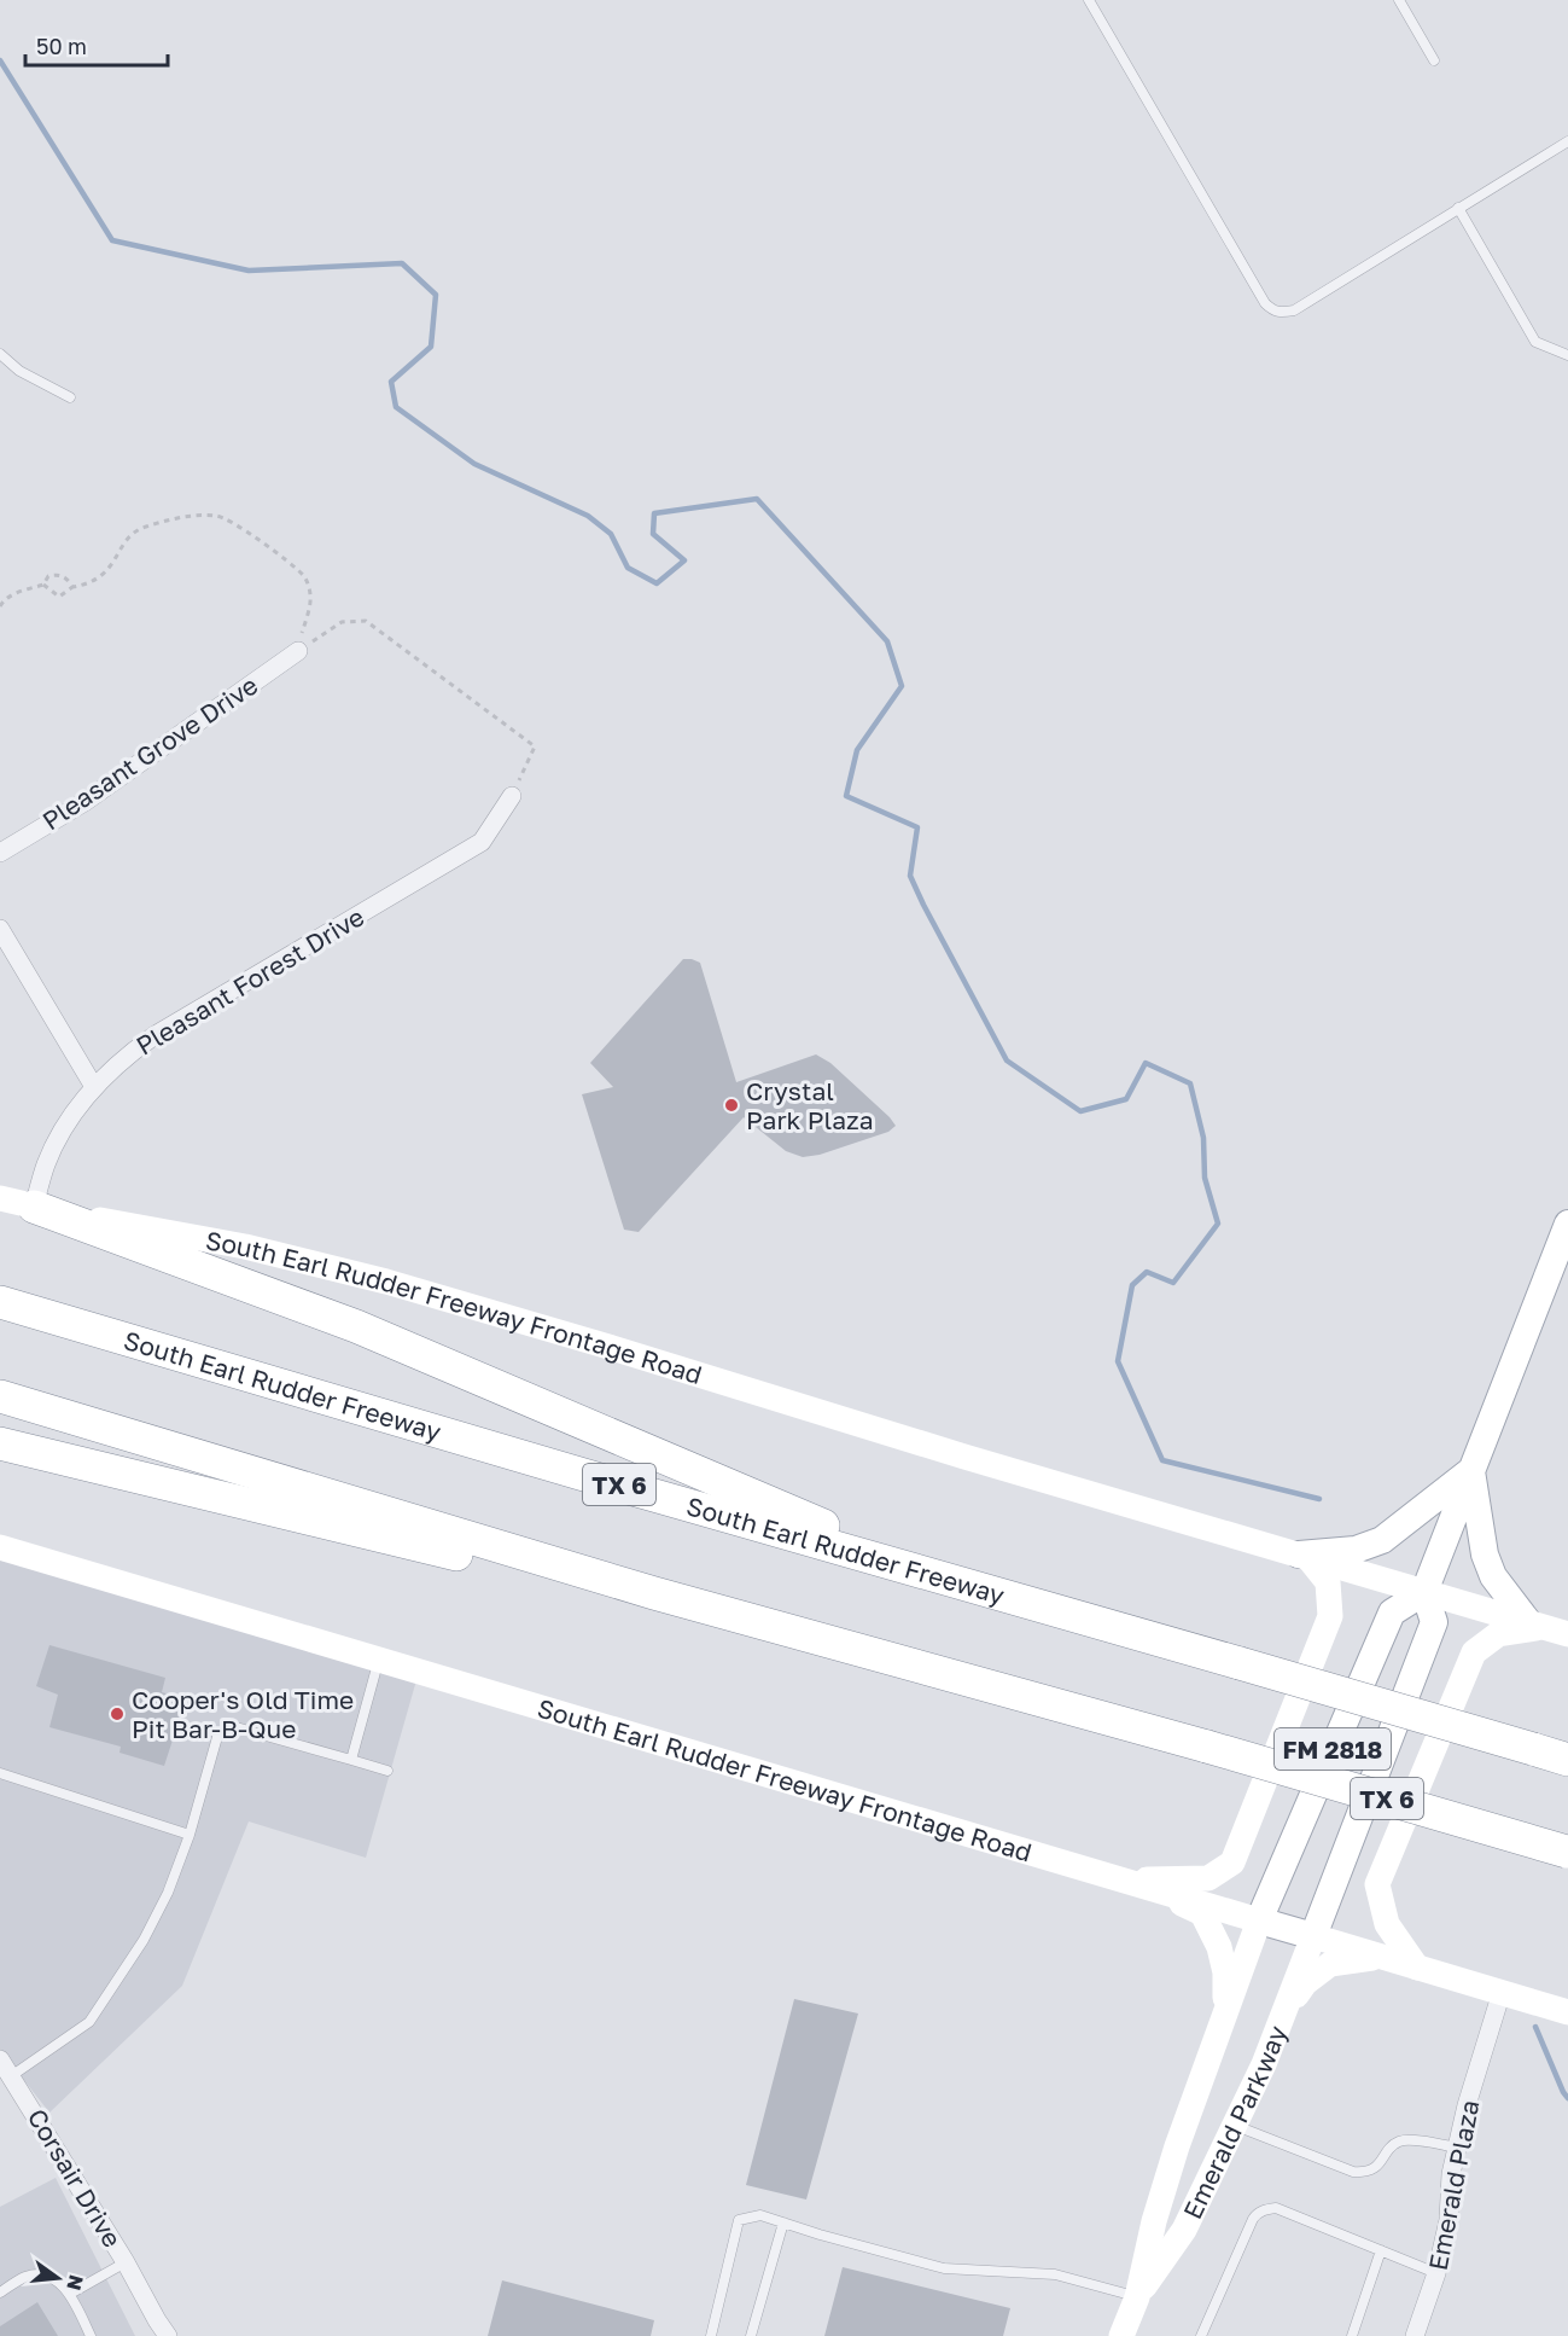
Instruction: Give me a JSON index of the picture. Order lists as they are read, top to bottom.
{
  "streets": {
    "highway": ["South Earl Rudder Freeway", "TX 6"],
    "main road": ["South Earl Rudder Freeway Frontage Road", "FM 2818", "Emerald Parkway"],
    "street": [
      "Pleasant Grove Drive",
      "Pleasant Forest Drive",
      "Corsair Drive",
      "Emerald Plaza"
    ]
  },
  "crossings": [
    ["Pleasant Forest Drive", "South Earl Rudder Freeway Frontage Road"],
    ["South Earl Rudder Freeway Frontage Road", "FM 2818"],
    ["South Earl Rudder Freeway Frontage Road", "Emerald Parkway"],
    ["South Earl Rudder Freeway Frontage Road", "Emerald Plaza"],
    ["FM 2818", "Emerald Parkway"]
  ],
  "places": ["Crystal Park Plaza", "Cooper's Old Time Pit Bar-B-Que"],
  "scale_bar": "50 m",
  "north": "right"
}
